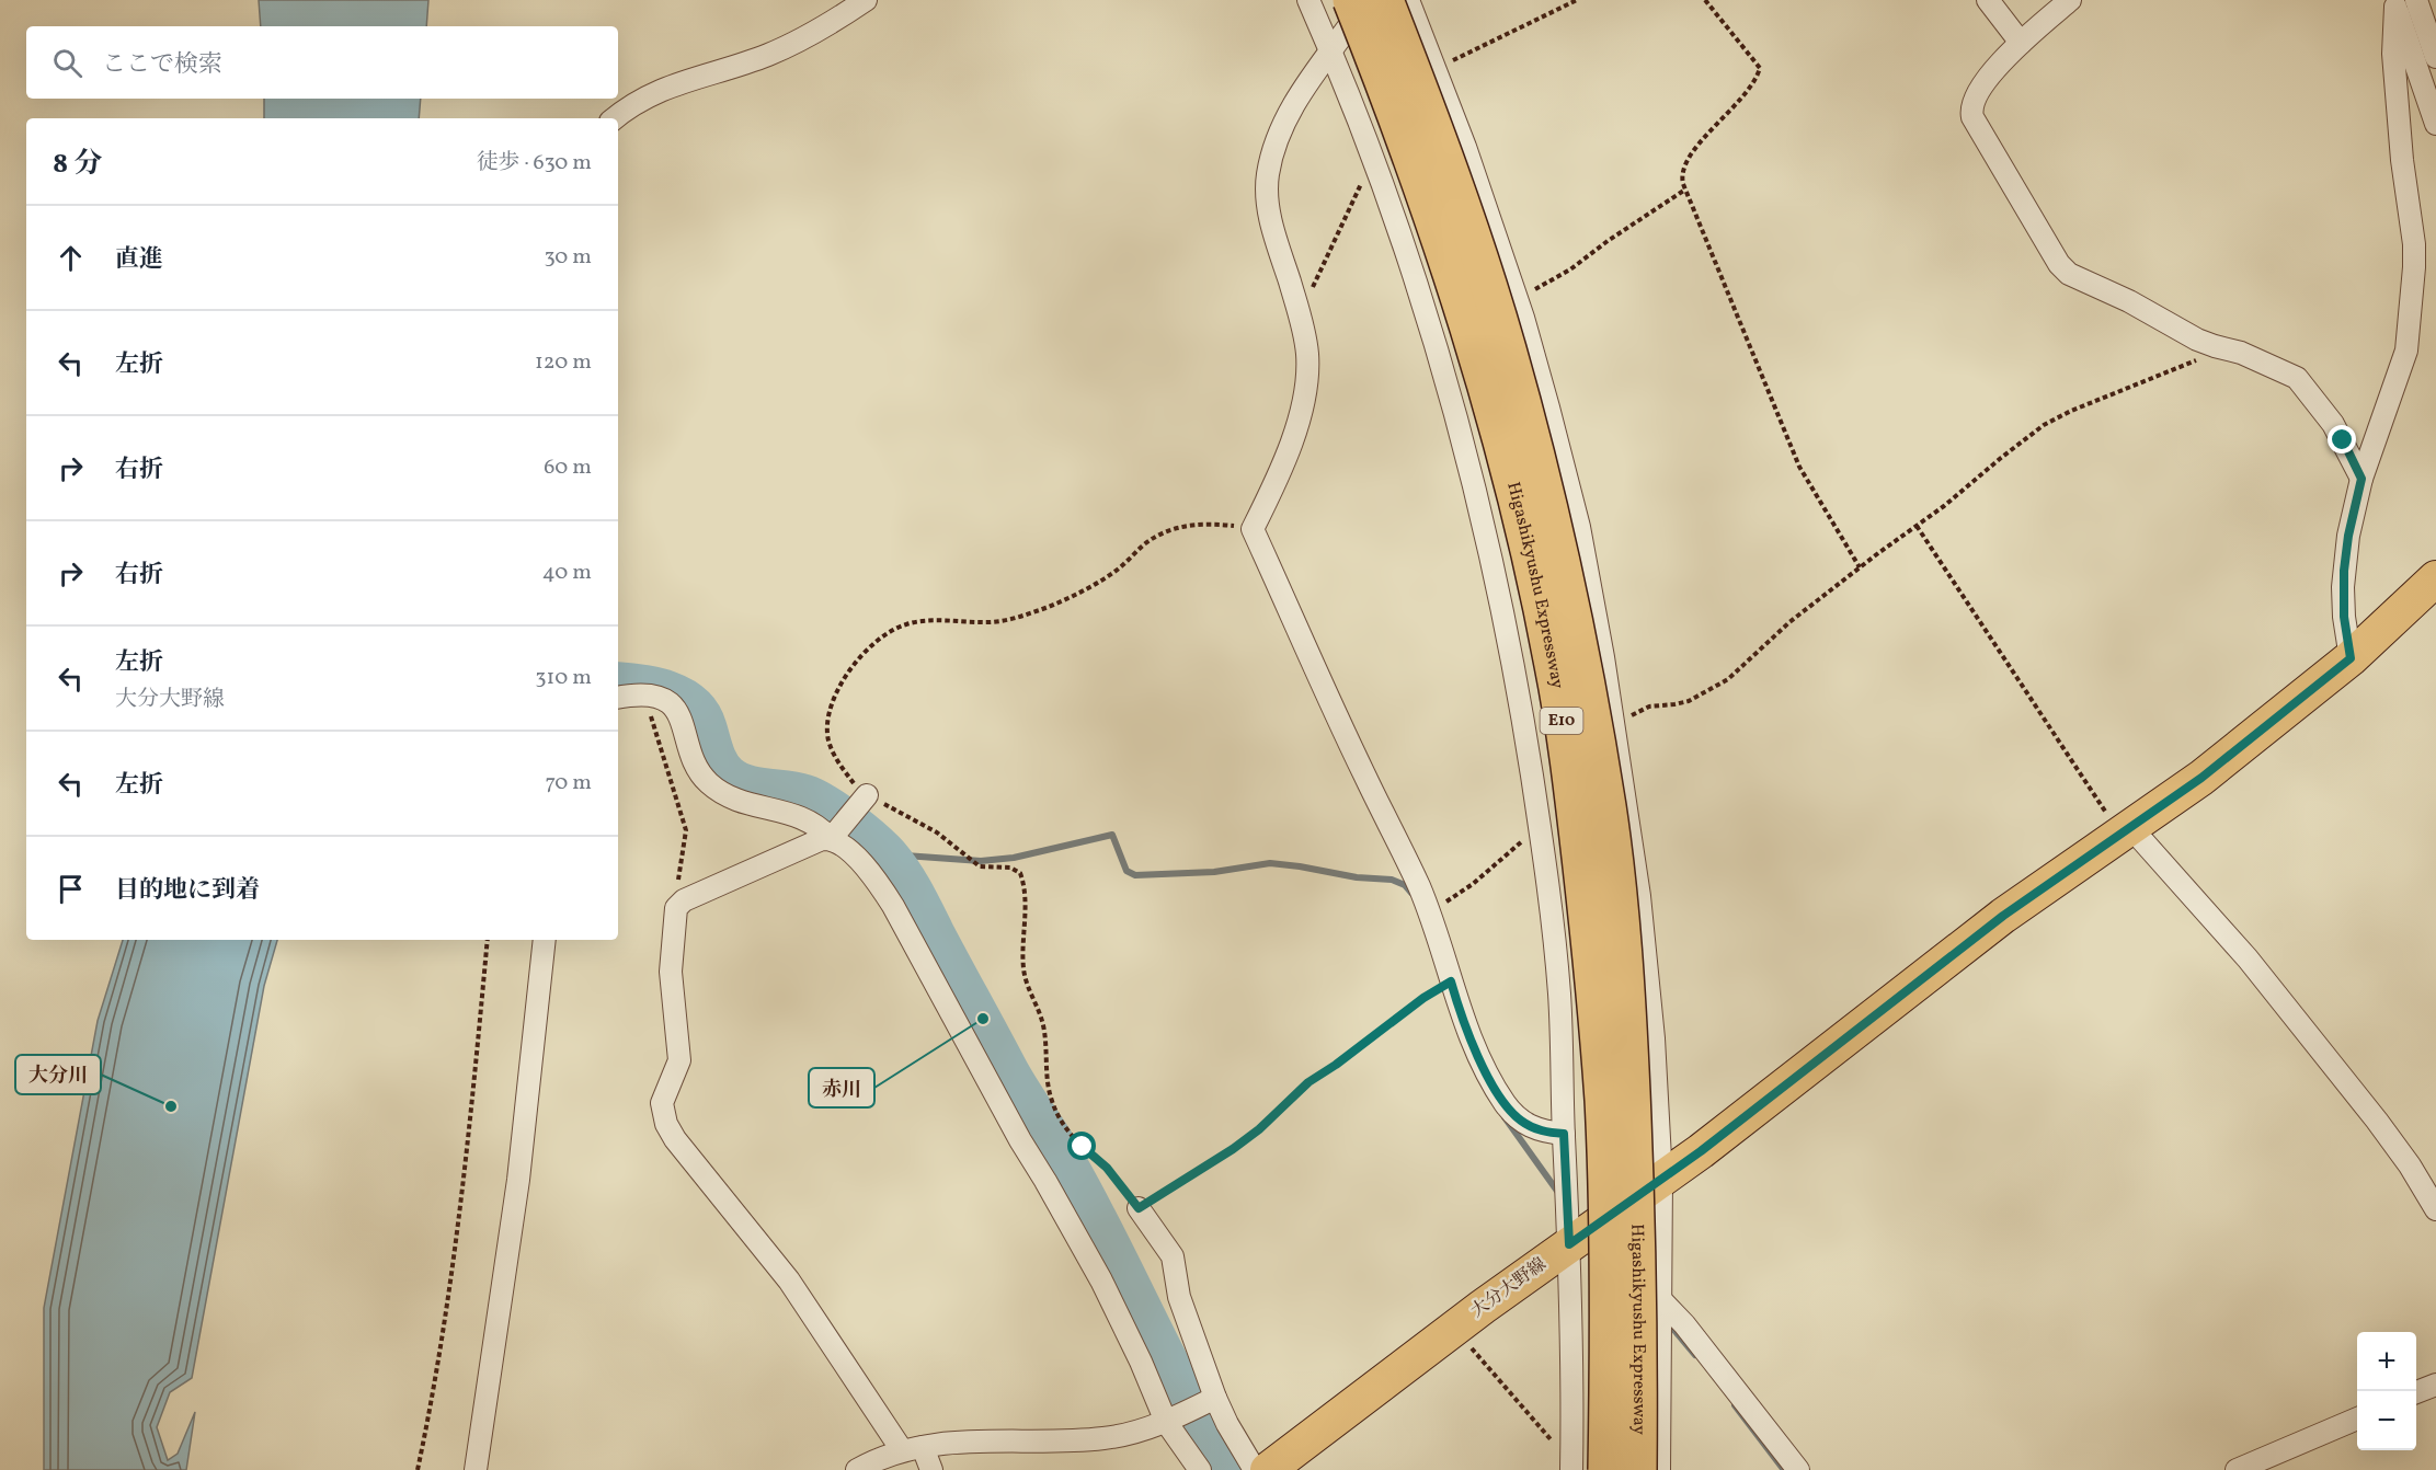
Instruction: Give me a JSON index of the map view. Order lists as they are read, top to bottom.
{
  "streets": {
    "highway": ["Higashikyushu Expressway", "E10"],
    "main road": ["大分大野線"]
  },
  "places": ["赤川", "大分川"],
  "page": {
    "search": "ここで検索",
    "heading": ["8 分", "徒歩 · 630 m"],
    "list": [
      ["直進", "30 m"],
      ["左折", "120 m"],
      ["右折", "60 m"],
      ["右折", "40 m"],
      ["左折", "大分大野線", "310 m"],
      ["左折", "70 m"],
      "目的地に到着"
    ],
    "map_buttons": ["+", "−"]
  }
}
